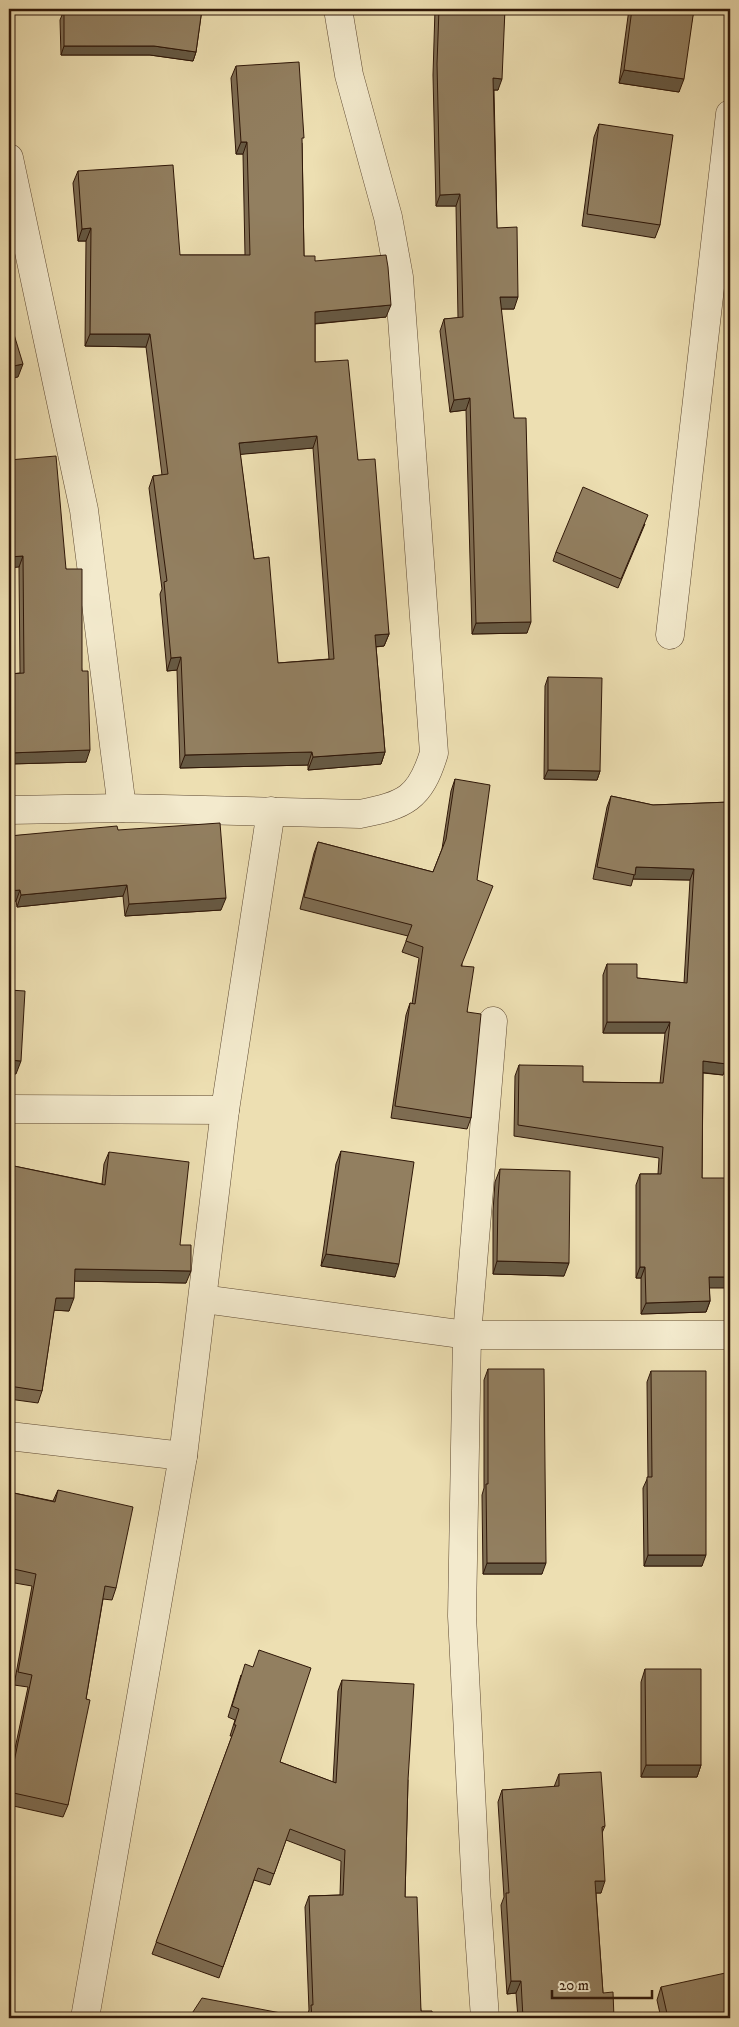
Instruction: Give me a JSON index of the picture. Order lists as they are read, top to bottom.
{
  "scale_bar": "20 m"
}
